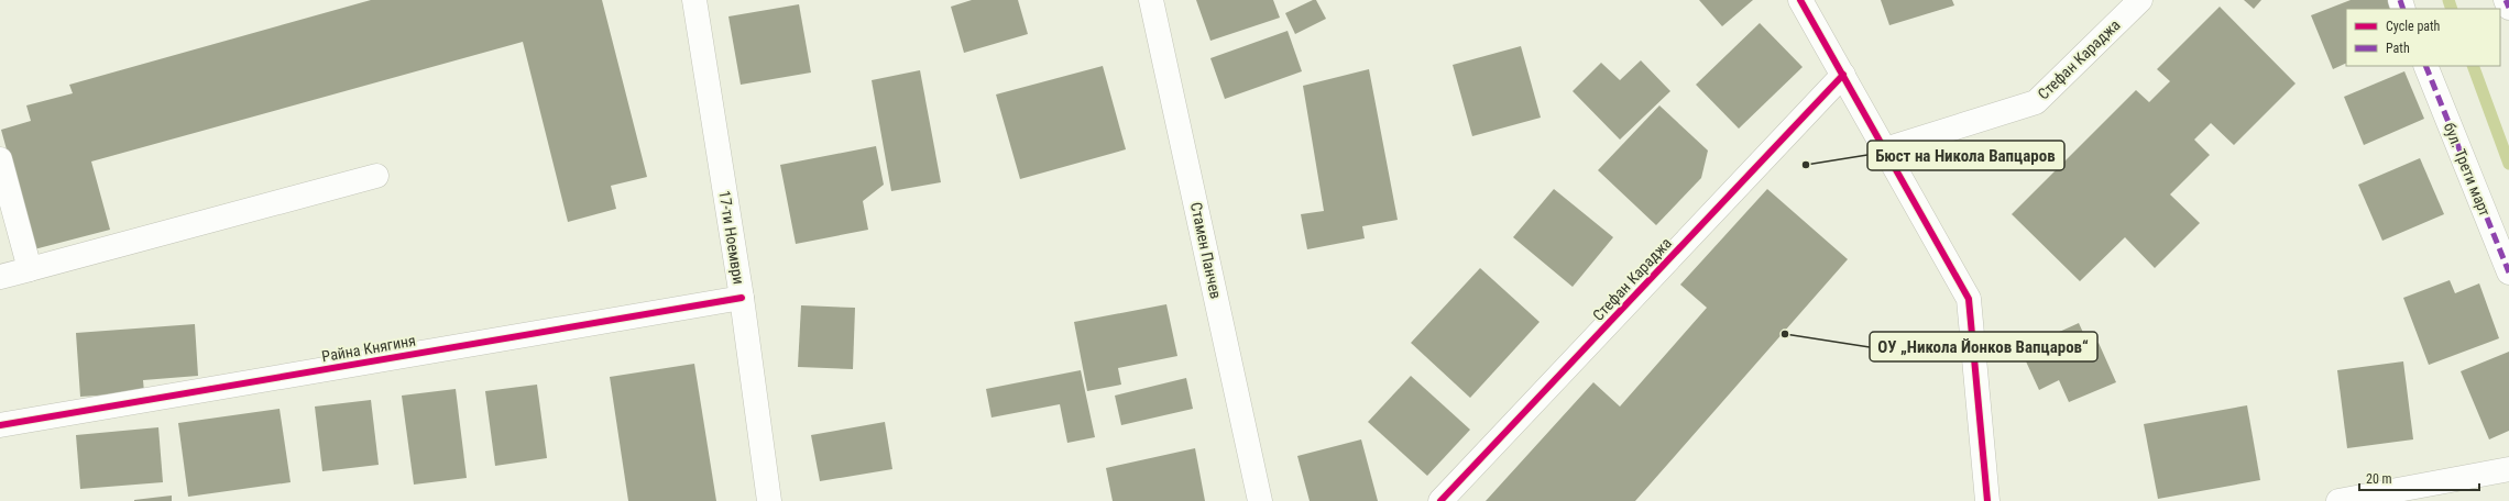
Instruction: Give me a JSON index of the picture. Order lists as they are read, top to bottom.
{
  "streets": {
    "street": [
      "Стефан Караджа",
      "бул. Трети март",
      "17-ти Ноември",
      "Стамен Панчев",
      "Райна Княгиня"
    ]
  },
  "crossings": [
    ["17-ти Ноември", "Райна Княгиня"]
  ],
  "places": ["Бюст на Никола Вапцаров", "ОУ „Никола Йонков Вапцаров“"],
  "legend": ["Cycle path", "Path"],
  "scale_bar": "20 m"
}
